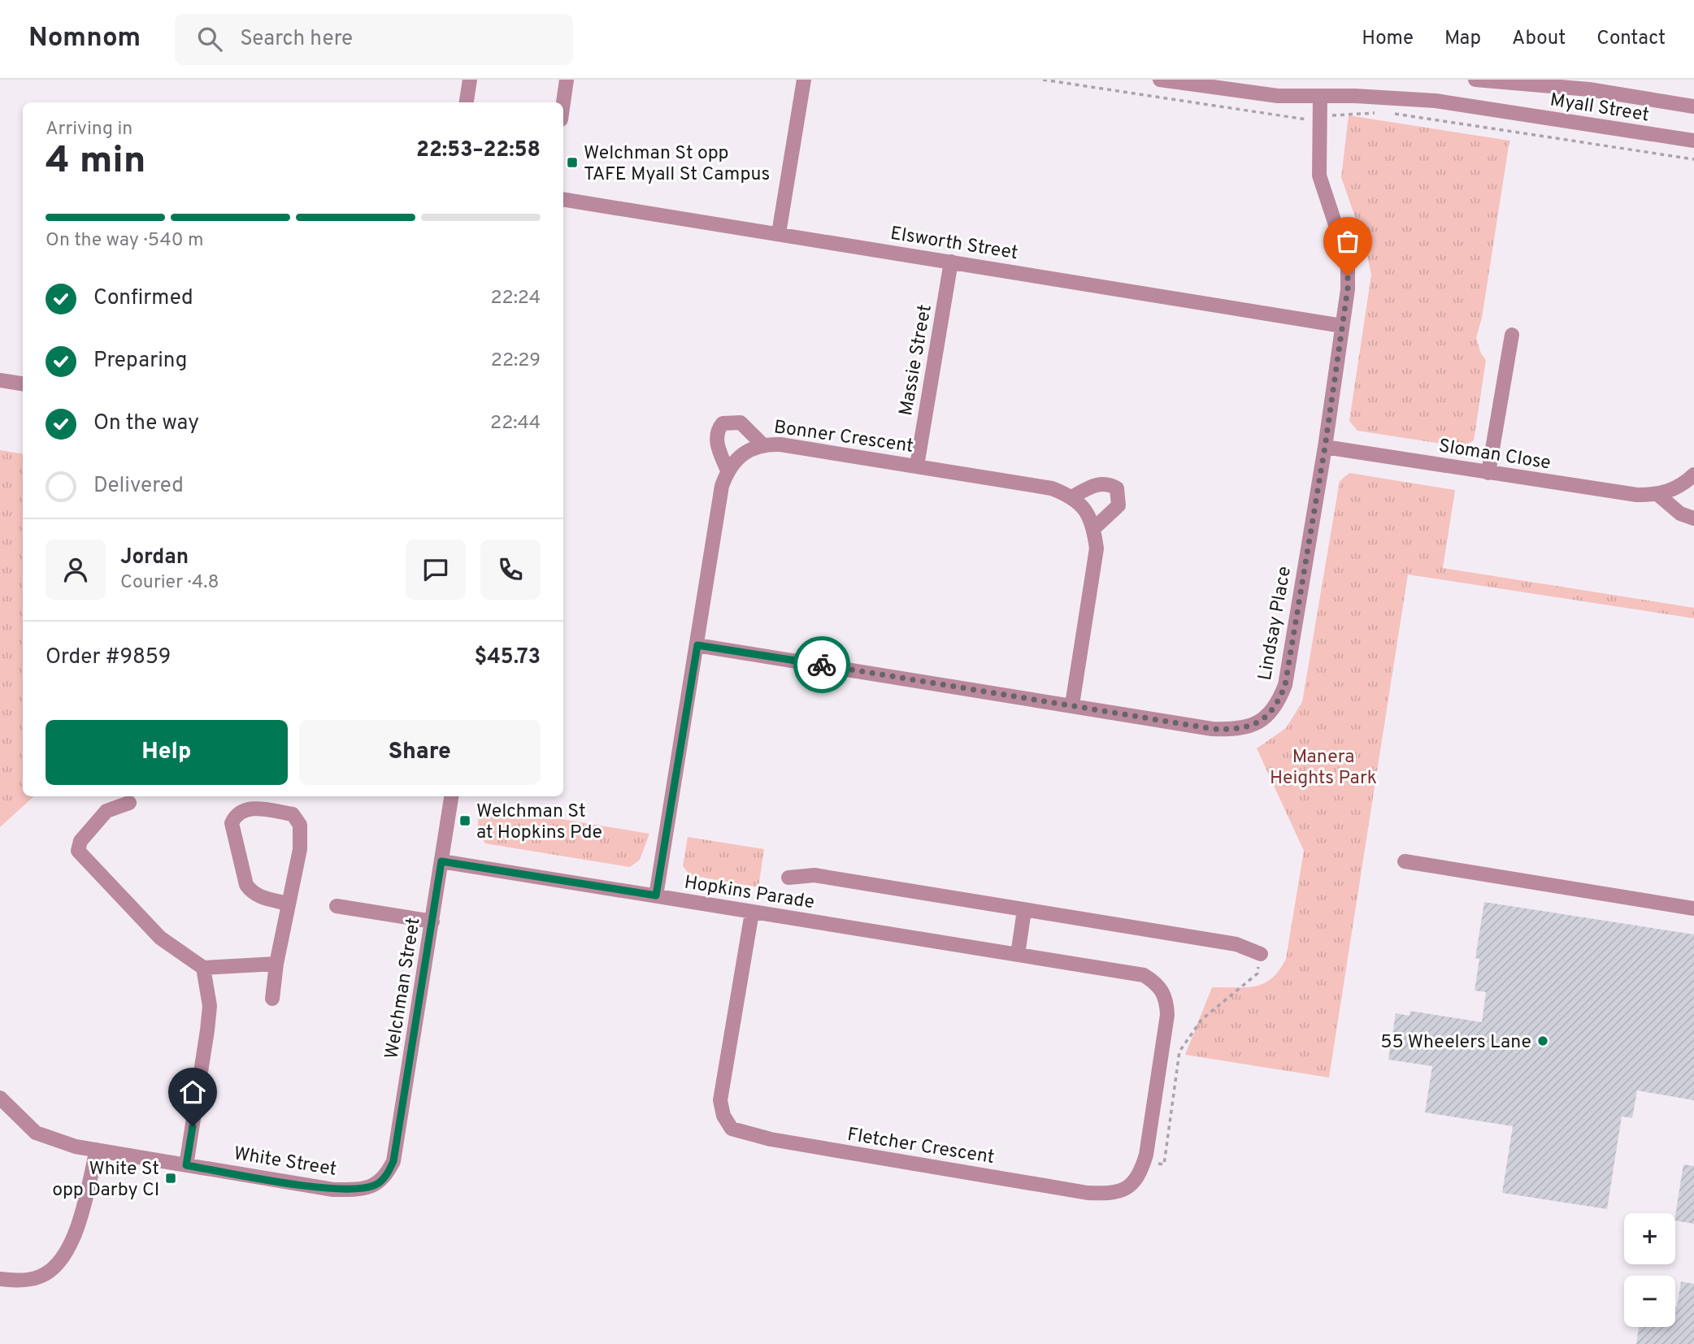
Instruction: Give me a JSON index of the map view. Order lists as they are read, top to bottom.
{
  "streets": {
    "street": [
      "Myall Street",
      "Elsworth Street",
      "Massie Street",
      "Bonner Crescent",
      "Sloman Close",
      "Lindsay Place",
      "Hopkins Parade",
      "Welchman Street",
      "Fletcher Crescent",
      "White Street"
    ]
  },
  "crossings": [
    ["Myall Street", "Lindsay Place"],
    ["Elsworth Street", "Massie Street"],
    ["Elsworth Street", "Lindsay Place"],
    ["Massie Street", "Bonner Crescent"],
    ["Sloman Close", "Lindsay Place"],
    ["Hopkins Parade", "Welchman Street"],
    ["Hopkins Parade", "Fletcher Crescent"],
    ["Welchman Street", "White Street"]
  ],
  "parks": ["Manera Heights Park"],
  "places": {
    "transit": ["Welchman St opp TAFE Myall St Campus", "Welchman St at Hopkins Pde", "White St opp Darby Cl"],
    "other": ["55 Wheelers Lane"]
  },
  "page": {
    "header": "Nomnom",
    "search": "Search here",
    "nav": [
      "Home",
      "Map",
      "About",
      "Contact"
    ],
    "heading": ["4 min", "Arriving in", "22:53–22:58"],
    "panel": [
      "Jordan",
      "Courier · 4.8",
      "Order #9859",
      "$45.73"
    ],
    "bar": "On the way · 540 m",
    "list": [
      ["Confirmed", "22:24"],
      ["Preparing", "22:29"],
      ["On the way", "22:44"],
      "Delivered"
    ],
    "buttons": ["Help", "Share"],
    "map_buttons": ["+", "−"]
  }
}
